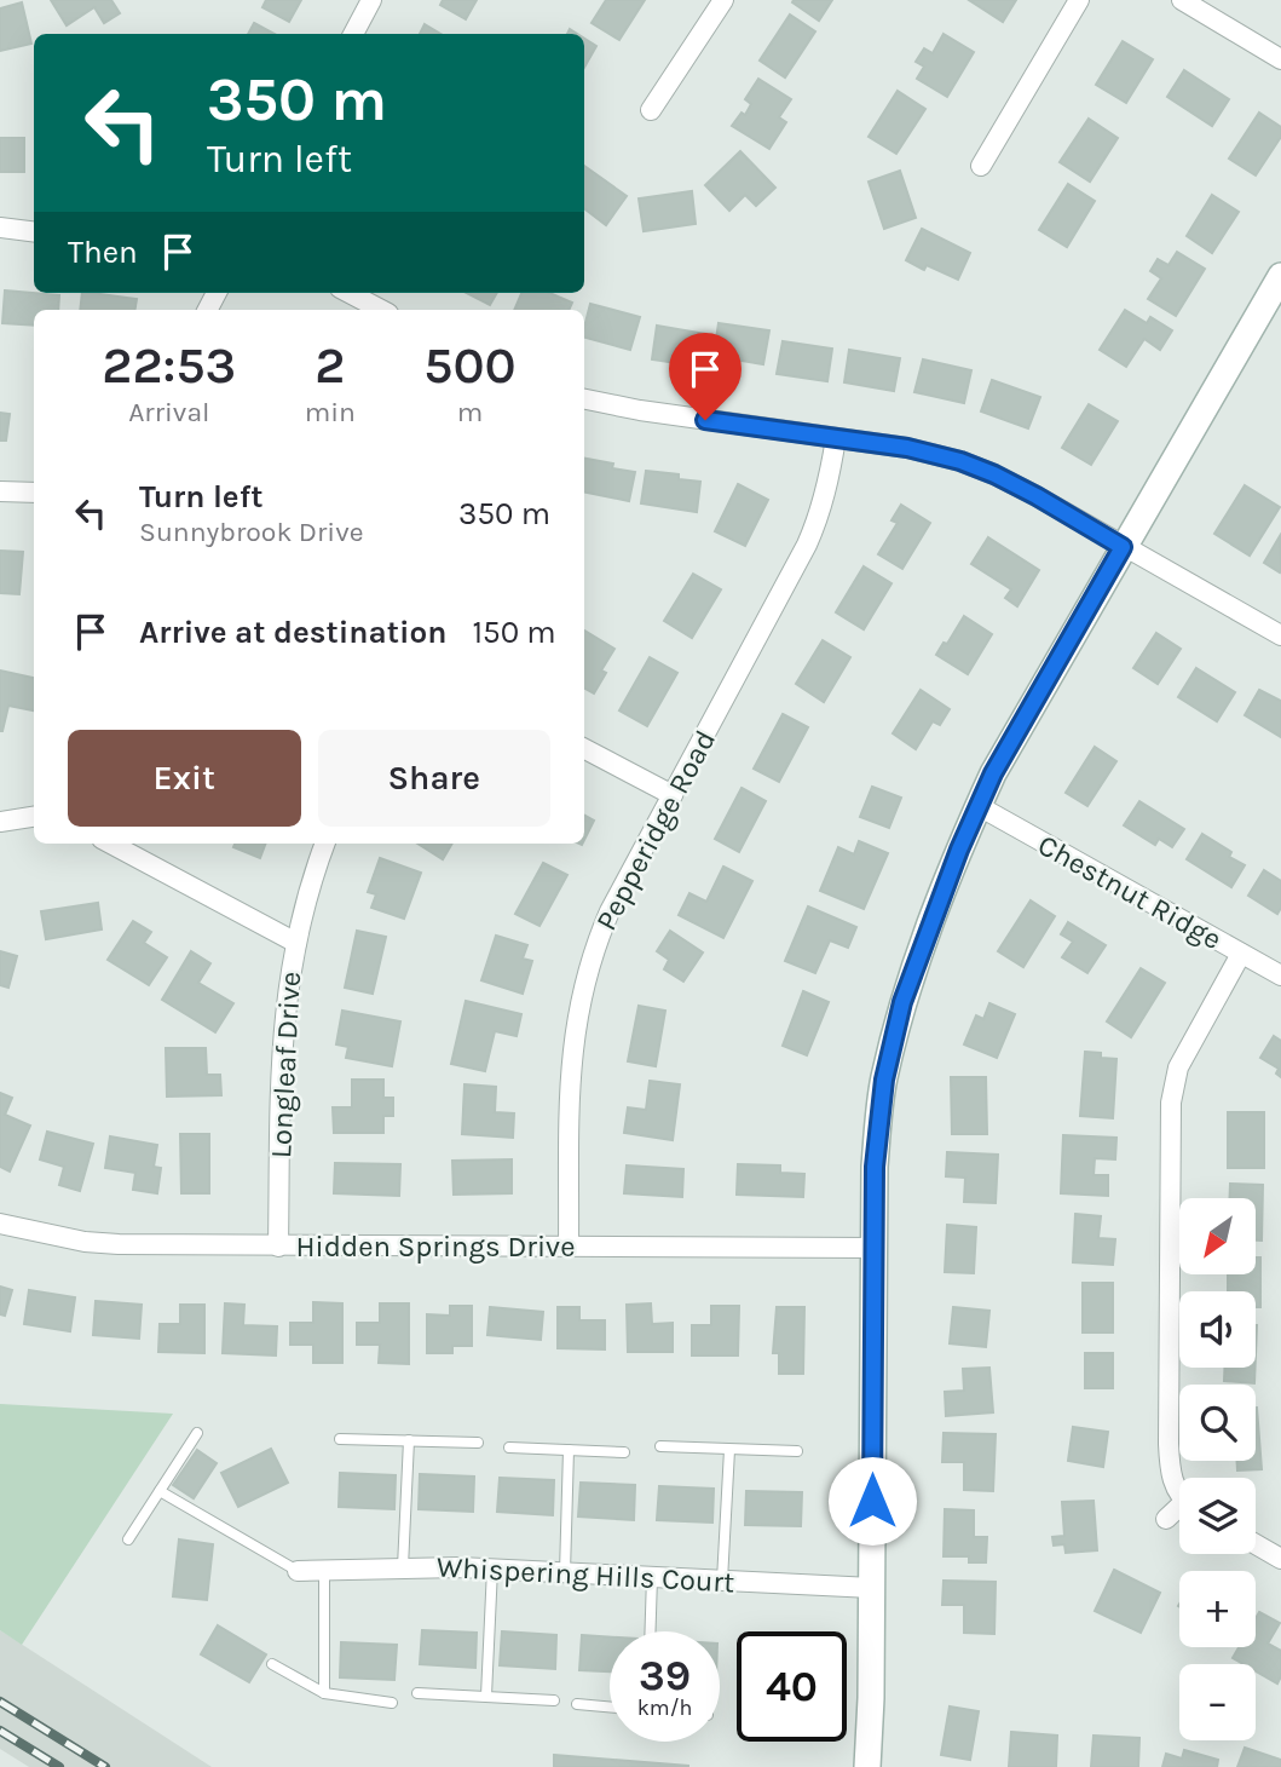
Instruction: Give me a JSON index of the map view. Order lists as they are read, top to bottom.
{
  "streets": {
    "street": [
      "Pepperidge Road",
      "Chestnut Ridge",
      "Longleaf Drive",
      "Hidden Springs Drive",
      "Whispering Hills Court"
    ]
  },
  "crossings": [
    ["Pepperidge Road", "Hidden Springs Drive"],
    ["Longleaf Drive", "Hidden Springs Drive"]
  ],
  "north": "bottom left",
  "page": {
    "turn": ["350 m", "Turn left"],
    "then": "Then",
    "eta": [
      "22:53",
      "Arrival",
      "2",
      "min",
      "500",
      "m"
    ],
    "list": [
      {
        "name": "Turn left",
        "note": "Sunnybrook Drive",
        "value": "350 m"
      },
      {
        "name": "Arrive at destination",
        "value": "150 m"
      }
    ],
    "buttons": ["Exit", "Share"],
    "map_buttons": ["+", "−"],
    "speed": "39 km/h",
    "limit": "40"
  }
}
